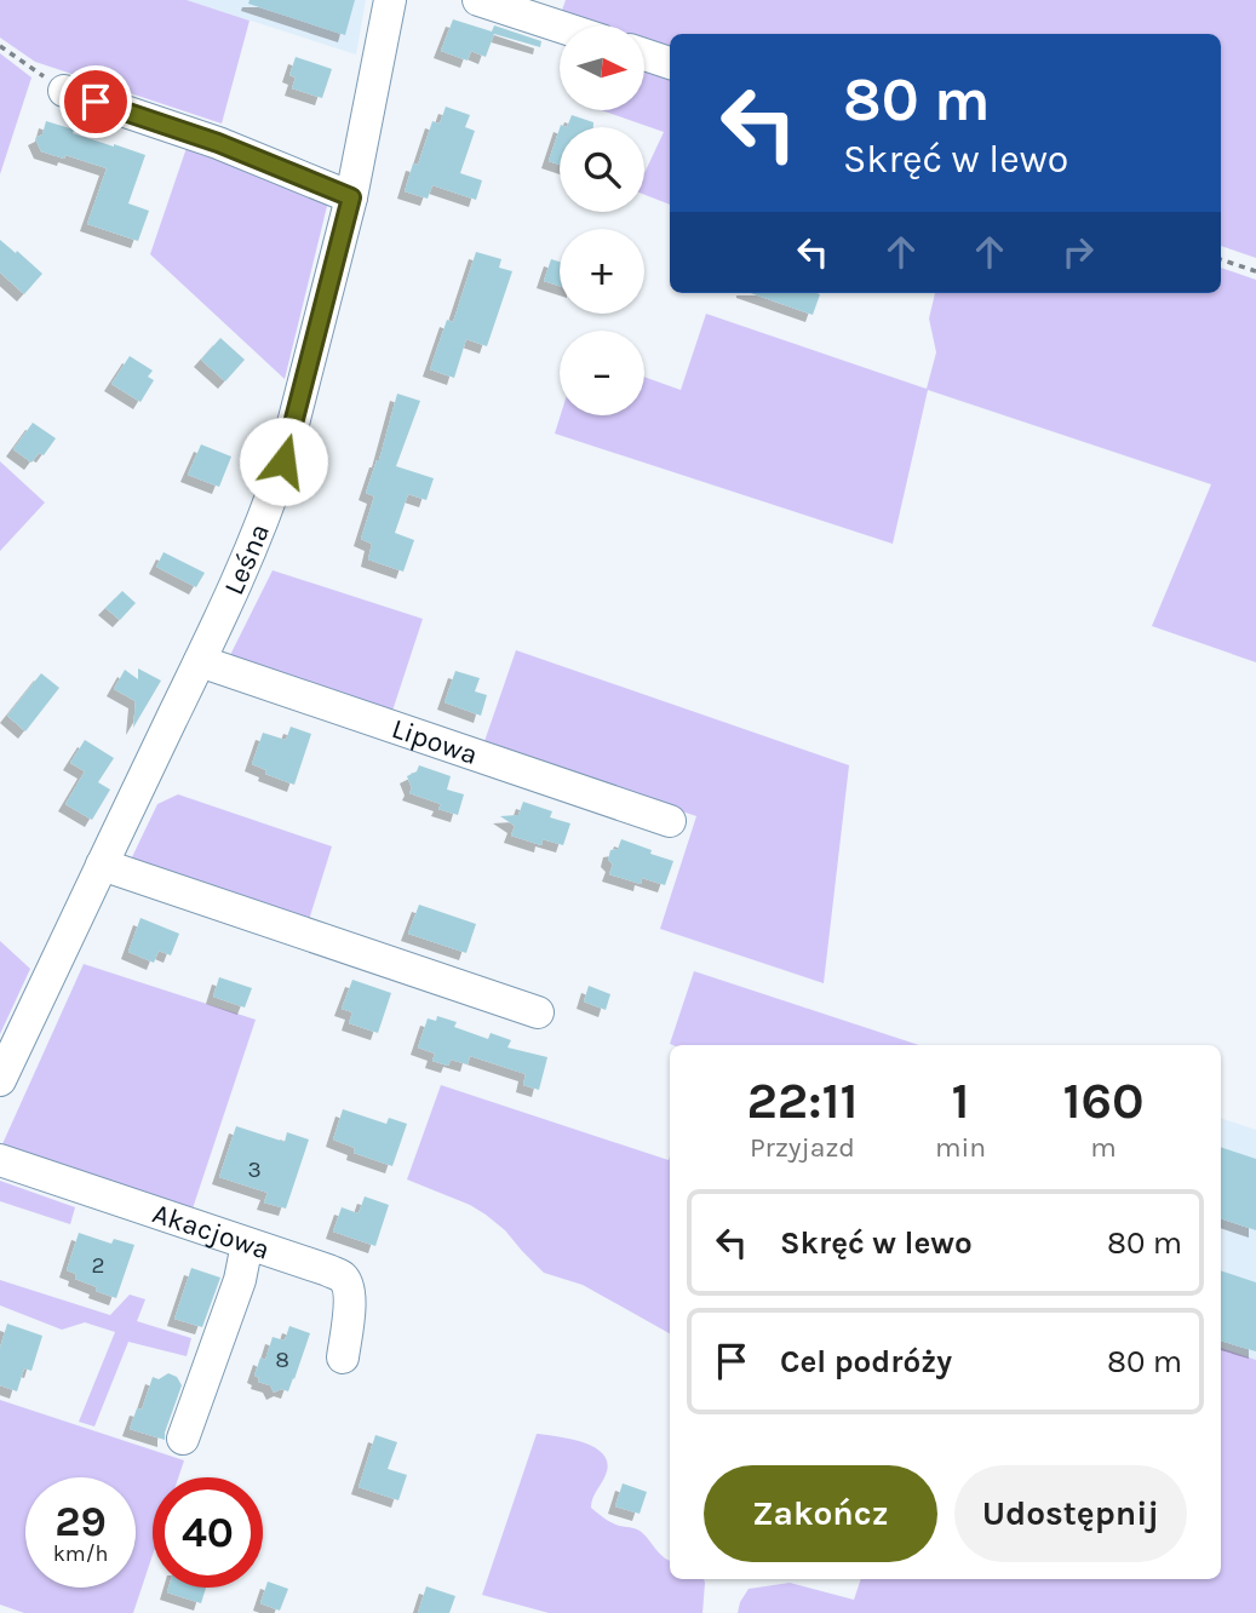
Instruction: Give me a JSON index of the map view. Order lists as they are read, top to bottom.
{
  "streets": {
    "street": ["Leśna", "Lipowa", "Akacjowa"]
  },
  "crossings": [
    ["Leśna", "Lipowa"]
  ],
  "house_numbers": ["3", "2", "8"],
  "north": "right",
  "page": {
    "map_buttons": ["+", "−"],
    "turn": ["80 m", "Skręć w lewo"],
    "eta": [
      "22:11",
      "Przyjazd",
      "1",
      "min",
      "160",
      "m"
    ],
    "list": [
      {
        "name": "Skręć w lewo",
        "value": "80 m"
      },
      {
        "name": "Cel podróży",
        "value": "80 m"
      }
    ],
    "buttons": ["Zakończ", "Udostępnij"],
    "speed": "29 km/h",
    "limit": "40"
  }
}
